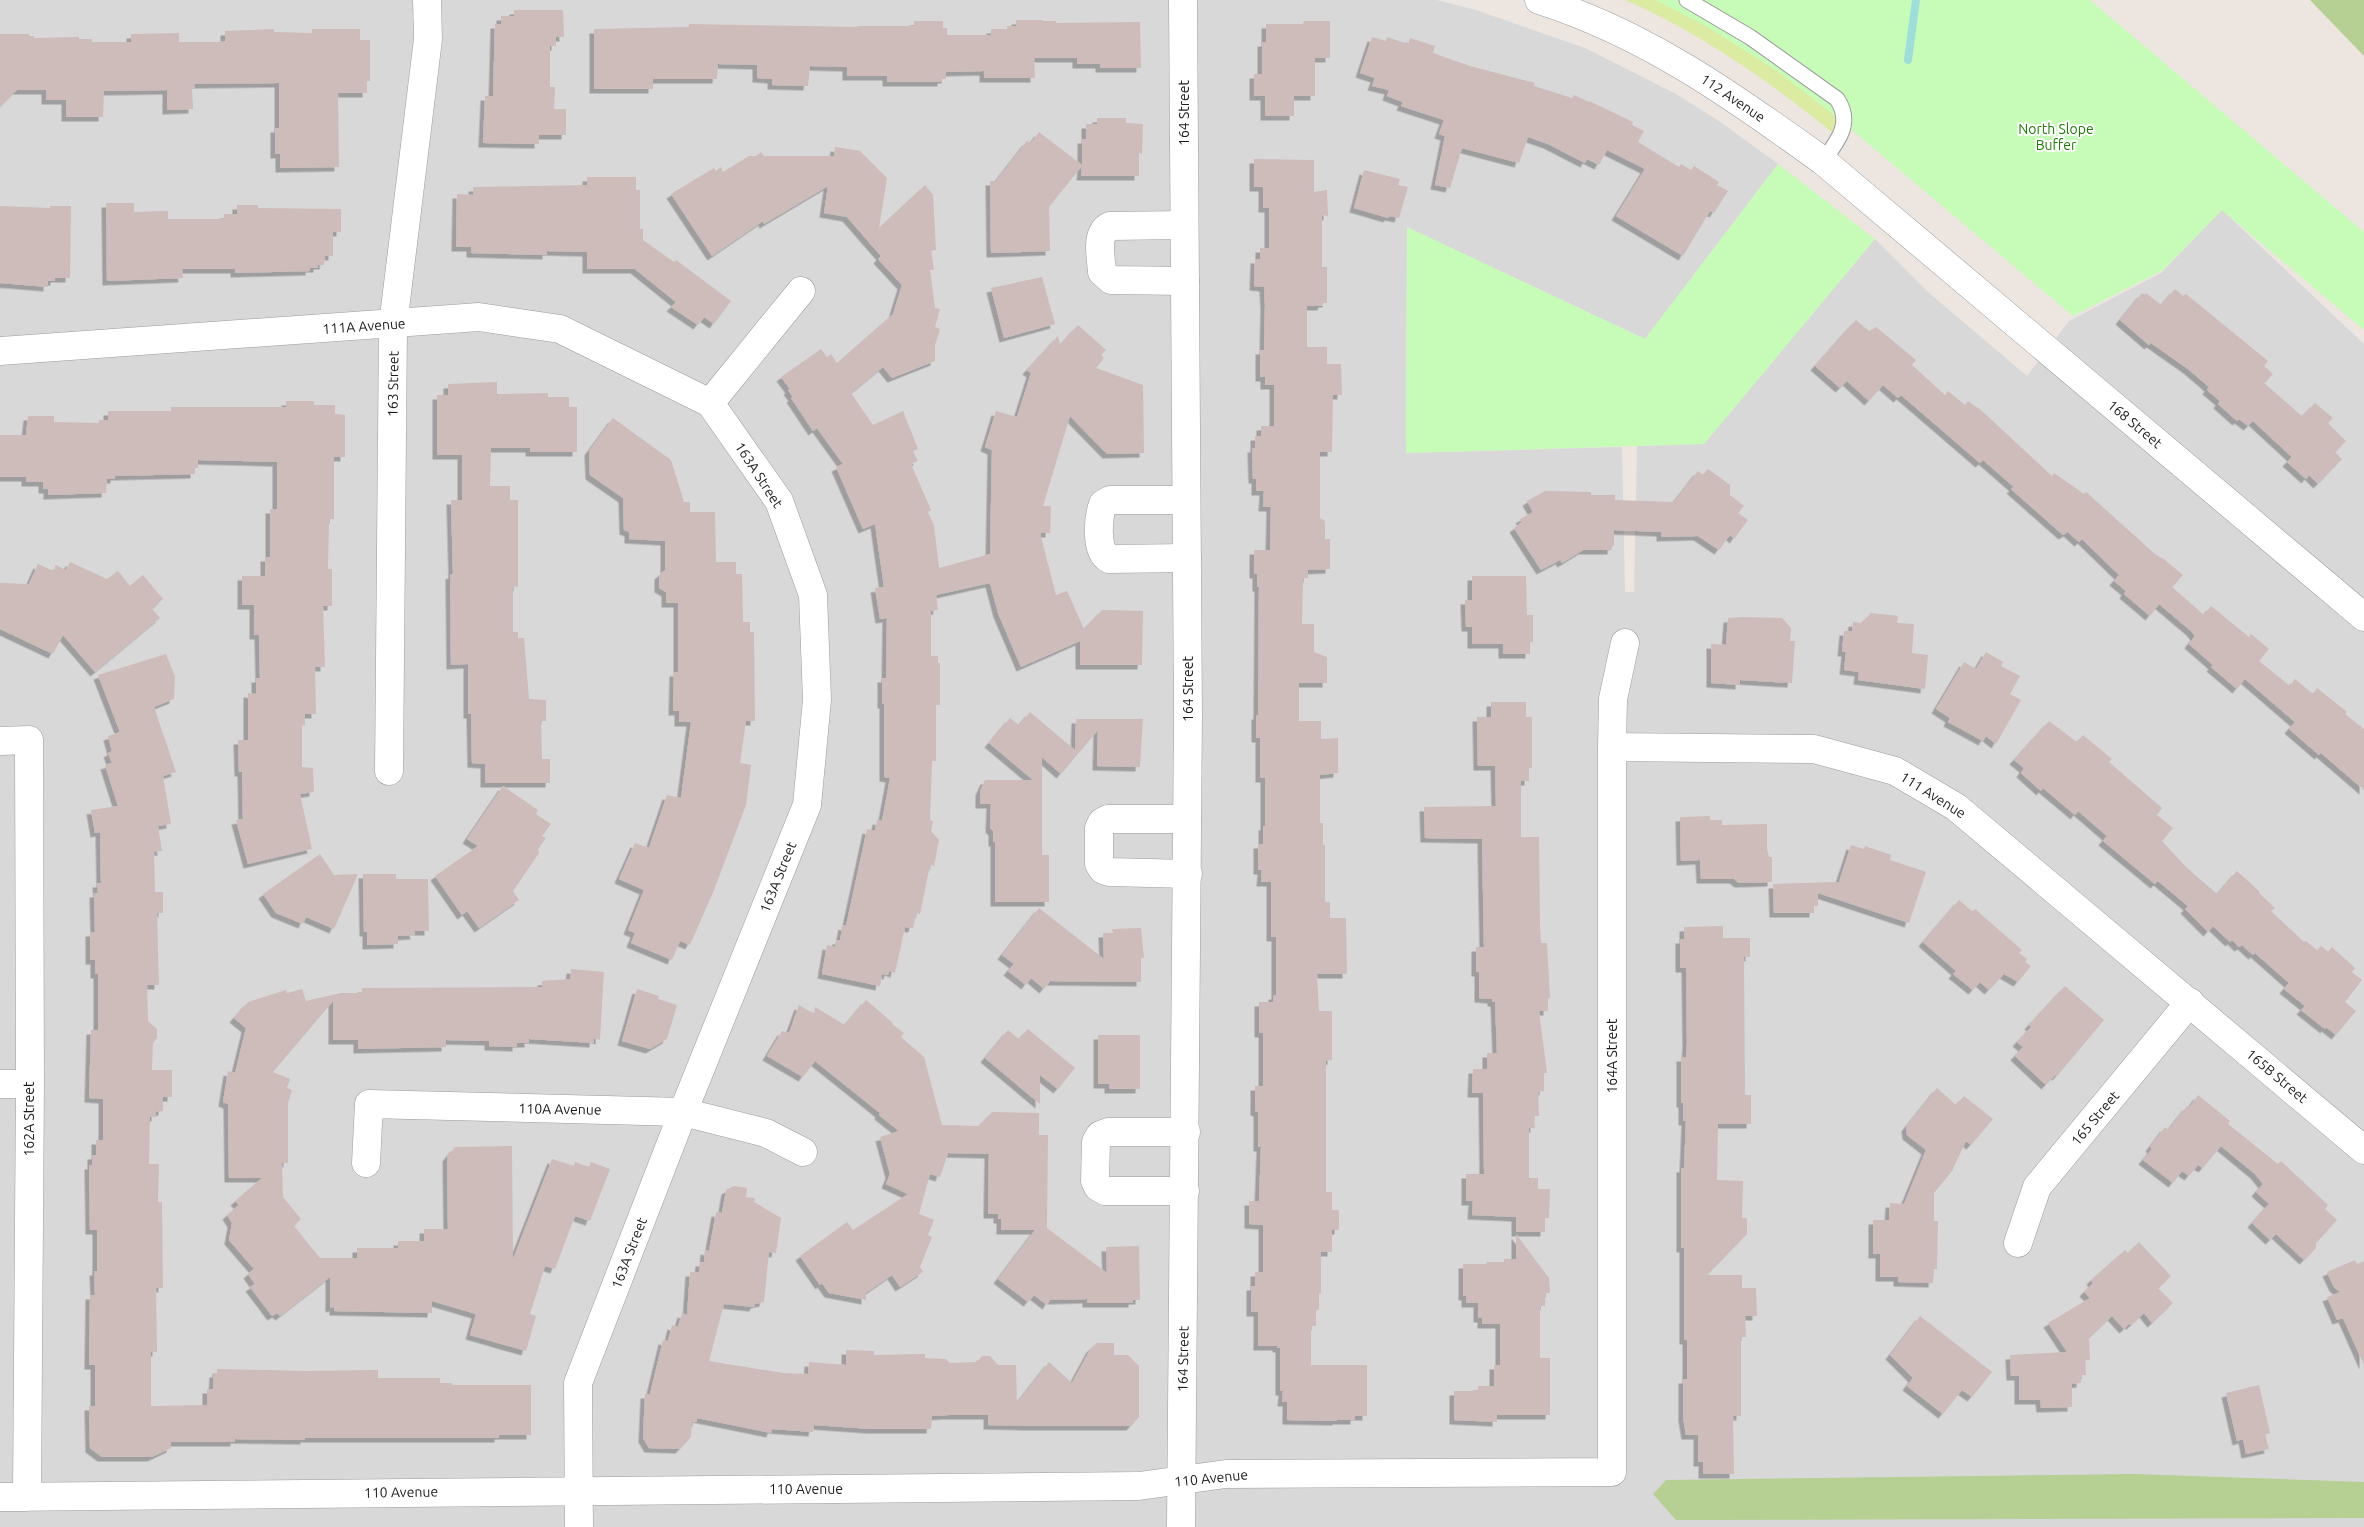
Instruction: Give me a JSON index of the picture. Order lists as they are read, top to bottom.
{
  "streets": {
    "street": [
      "112 Avenue",
      "164 Street",
      "111A Avenue",
      "163 Street",
      "168 Street",
      "163A Street",
      "111 Avenue",
      "164A Street",
      "165B Street",
      "110A Avenue",
      "165 Street",
      "162A Street",
      "110 Avenue"
    ]
  },
  "crossings": [
    ["112 Avenue", "168 Street"],
    ["164 Street", "110 Avenue"],
    ["111A Avenue", "163 Street"],
    ["111A Avenue", "163A Street"],
    ["163A Street", "110A Avenue"],
    ["163A Street", "110 Avenue"],
    ["111 Avenue", "164A Street"],
    ["111 Avenue", "165B Street"],
    ["111 Avenue", "165 Street"],
    ["164A Street", "110 Avenue"],
    ["165B Street", "165 Street"],
    ["162A Street", "110 Avenue"]
  ],
  "parks": ["North Slope Buffer"]
}
